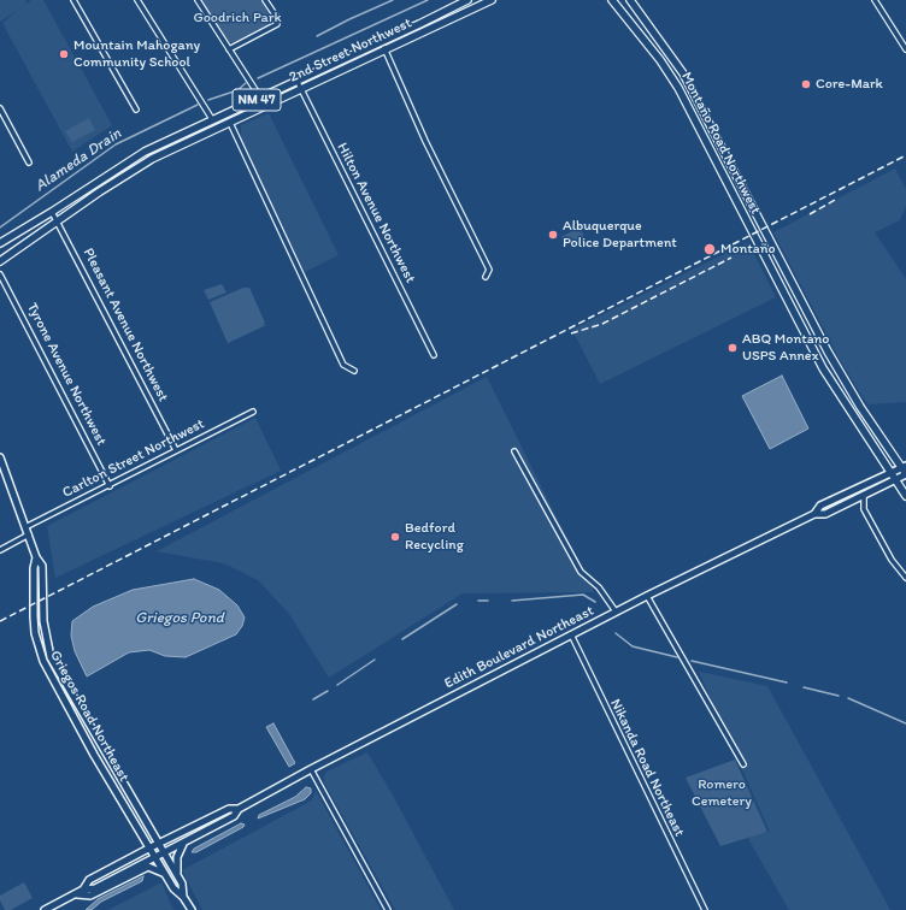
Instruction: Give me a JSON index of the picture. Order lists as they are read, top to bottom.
{
  "streets": {
    "main road": ["2nd Street Northwest", "NM 47", "Montaño Road Northwest"],
    "street": [
      "Hilton Avenue Northwest",
      "Pleasant Avenue Northwest",
      "Tyrone Avenue Northwest",
      "Carlton Street Northwest",
      "Edith Boulevard Northeast",
      "Griegos Road Northeast",
      "Nikanda Road Northeast"
    ]
  },
  "crossings": [
    ["2nd Street Northwest", "Hilton Avenue Northwest"],
    ["2nd Street Northwest", "Pleasant Avenue Northwest"],
    ["Montaño Road Northwest", "Edith Boulevard Northeast"],
    ["Pleasant Avenue Northwest", "Carlton Street Northwest"],
    ["Tyrone Avenue Northwest", "Carlton Street Northwest"],
    ["Carlton Street Northwest", "Griegos Road Northeast"],
    ["Edith Boulevard Northeast", "Griegos Road Northeast"],
    ["Edith Boulevard Northeast", "Nikanda Road Northeast"]
  ],
  "water": ["Alameda Drain", "Griegos Pond"],
  "parks": ["Goodrich Park", "Romero Cemetery"],
  "places": [
    "Mountain Mahogany Community School",
    "Core-Mark",
    "Albuquerque Police Department",
    "Montaño",
    "ABQ Montano USPS Annex",
    "Bedford Recycling"
  ]
}
